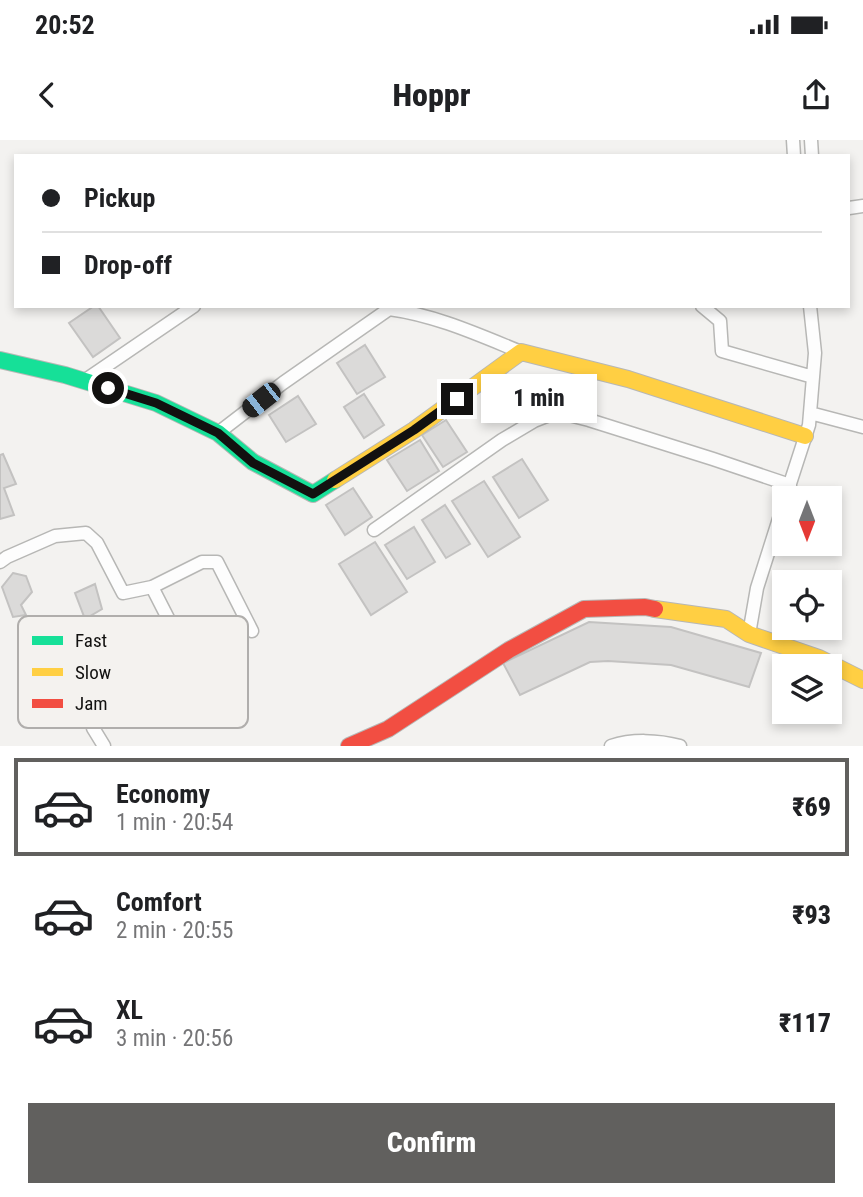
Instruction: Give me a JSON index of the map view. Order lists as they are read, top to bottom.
{
  "legend": ["Fast", "Slow", "Jam"],
  "north": "bottom",
  "page": {
    "status": "20:52",
    "header": "Hoppr",
    "banner": ["Pickup", "Drop-off"],
    "bubble": "1 min",
    "list": [
      {
        "name": "Economy",
        "note": "1 min · 20:54",
        "value": "₹69"
      },
      {
        "name": "Comfort",
        "note": "2 min · 20:55",
        "value": "₹93"
      },
      {
        "name": "XL",
        "note": "3 min · 20:56",
        "value": "₹117"
      }
    ],
    "buttons": "Confirm"
  }
}
